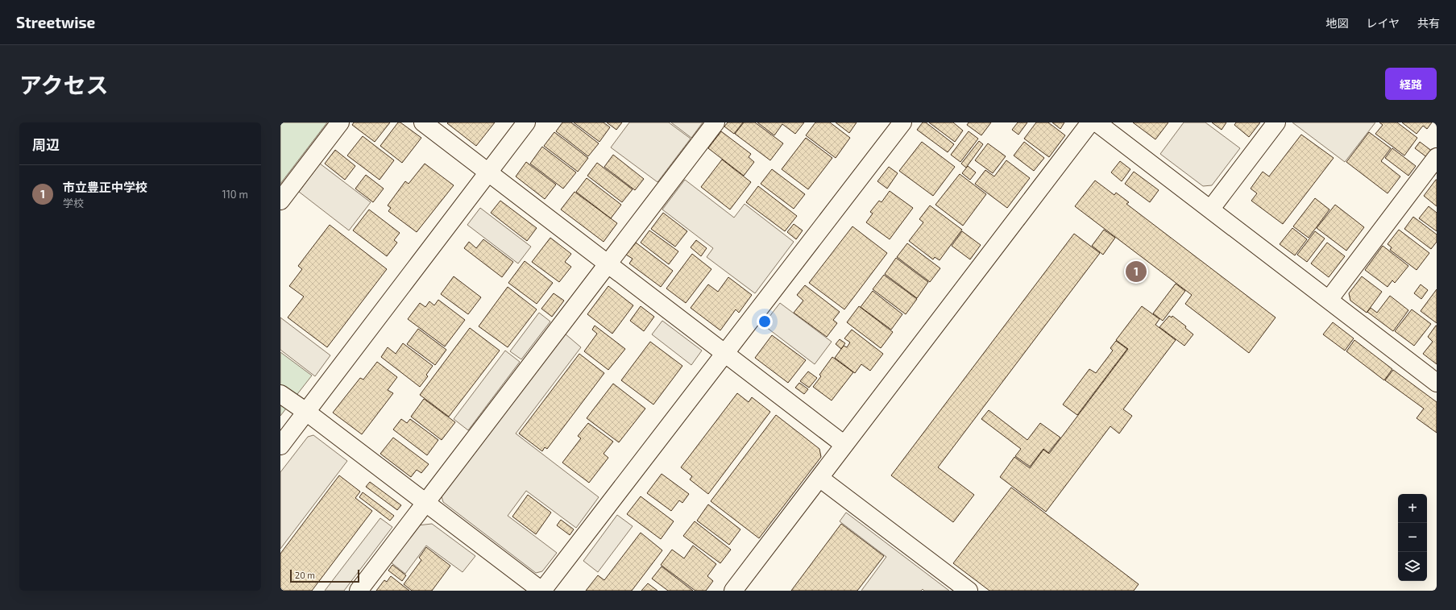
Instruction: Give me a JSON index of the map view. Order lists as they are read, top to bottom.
{
  "scale_bar": "20 m",
  "page": {
    "header": "Streetwise",
    "nav": ["地図", "レイヤ", "共有"],
    "title": "アクセス",
    "buttons": "経路",
    "heading": "周辺",
    "list": [
      {
        "mark": "1",
        "name": "市立豊正中学校",
        "note": "学校",
        "value": "110 m"
      }
    ],
    "pins": "1",
    "map_buttons": ["+", "−"],
    "scale": "20 m"
  }
}
